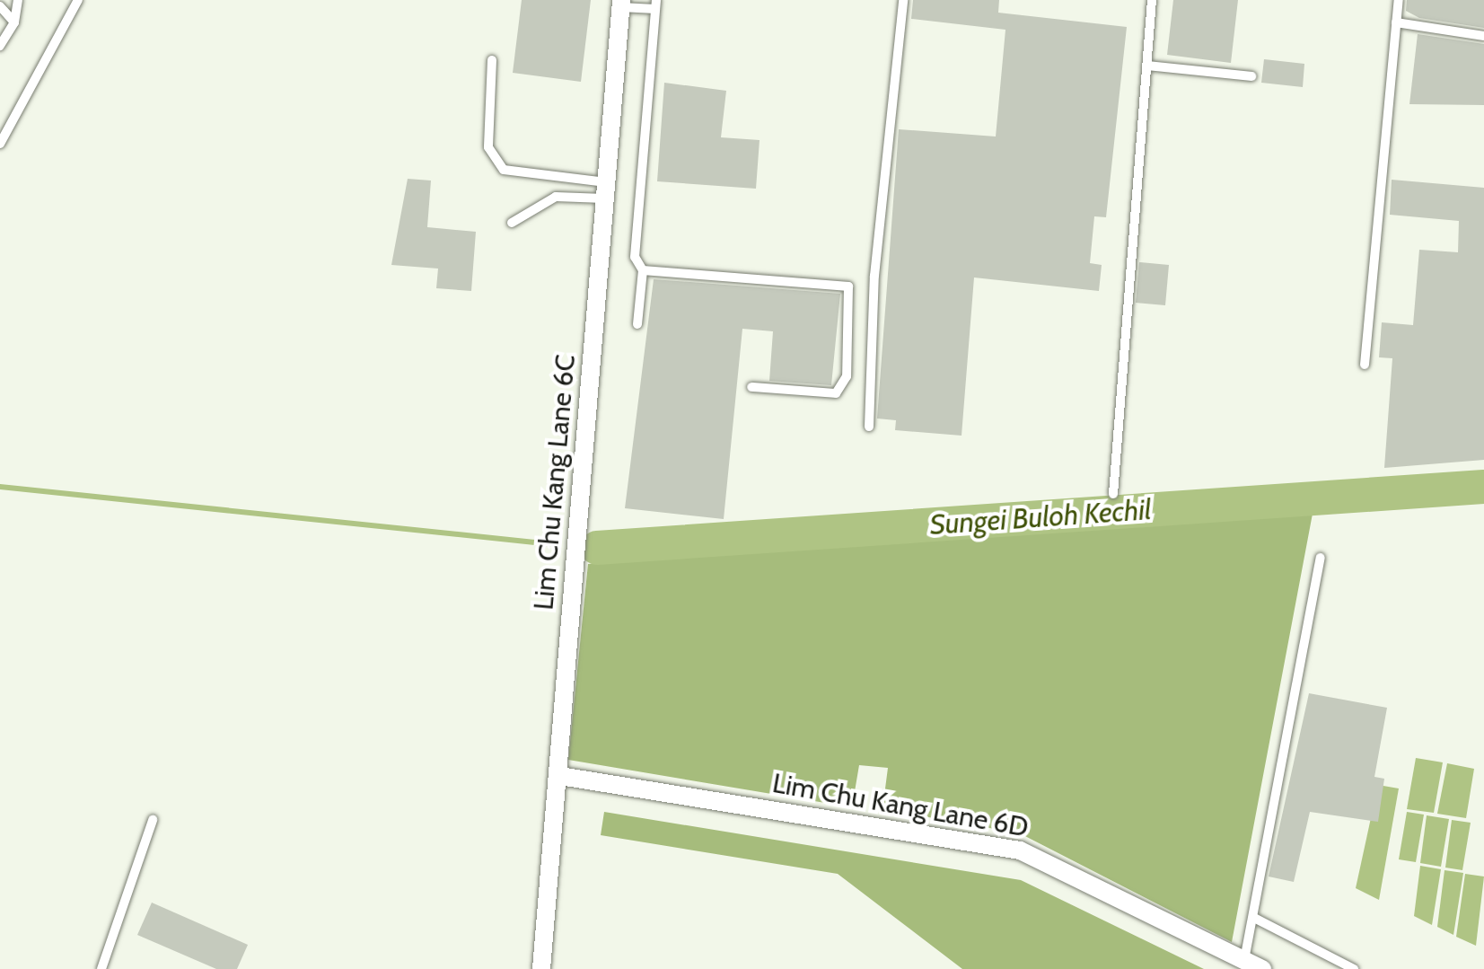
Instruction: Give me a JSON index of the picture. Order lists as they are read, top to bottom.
{
  "streets": {
    "street": ["Lim Chu Kang Lane 6C", "Lim Chu Kang Lane 6D"]
  },
  "crossings": [
    ["Lim Chu Kang Lane 6C", "Lim Chu Kang Lane 6D"]
  ],
  "water": ["Sungei Buloh Kechil"]
}
